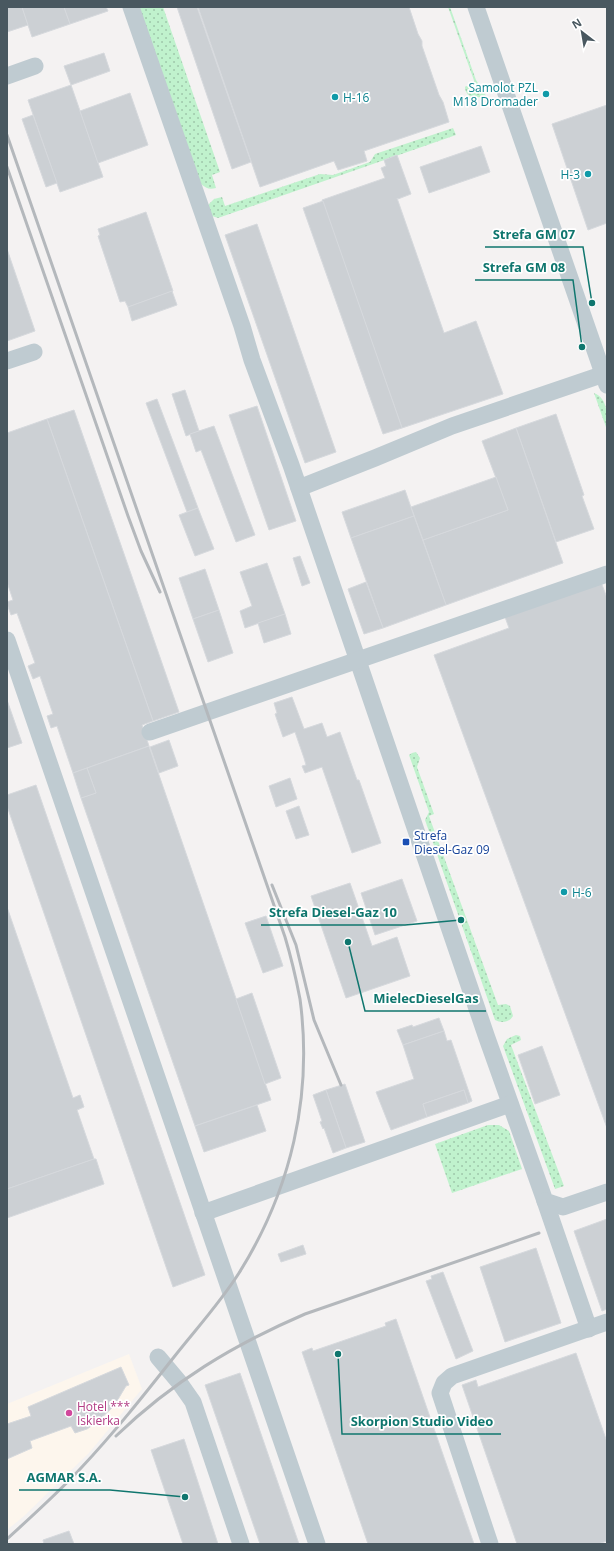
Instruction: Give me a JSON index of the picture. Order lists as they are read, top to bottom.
{
  "places": {
    "other": [
      "Samolot PZL M18 Dromader",
      "H-16",
      "H-3",
      "Strefa GM 07",
      "Strefa GM 08",
      "H-6",
      "Strefa Diesel-Gaz 10",
      "MielecDieselGas",
      "Skorpion Studio Video",
      "Hotel *** Iskierka",
      "AGMAR S.A."
    ],
    "transit": ["Strefa Diesel-Gaz 09"]
  },
  "north": "top left"
}
